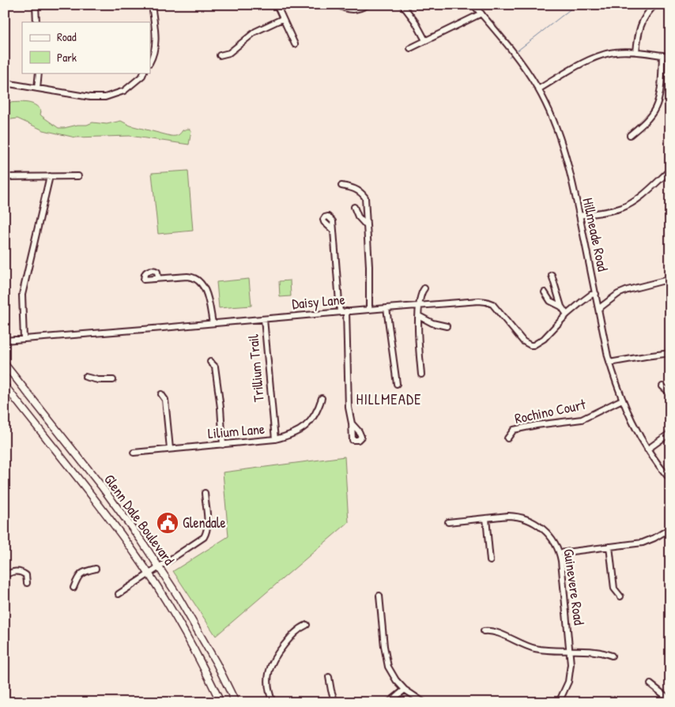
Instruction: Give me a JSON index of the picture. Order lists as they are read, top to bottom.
{
  "streets": {
    "main road": ["Glenn Dale Boulevard"],
    "street": [
      "Hillmeade Road",
      "Daisy Lane",
      "Trillium Trail",
      "Rochino Court",
      "Lilium Lane",
      "Guinevere Road"
    ]
  },
  "crossings": [
    ["Hillmeade Road", "Daisy Lane"],
    ["Hillmeade Road", "Rochino Court"],
    ["Daisy Lane", "Trillium Trail"],
    ["Trillium Trail", "Lilium Lane"]
  ],
  "districts": ["HILLMEADE"],
  "places": {
    "public building": ["Glendale"]
  },
  "legend": ["Road", "Park"]
}
